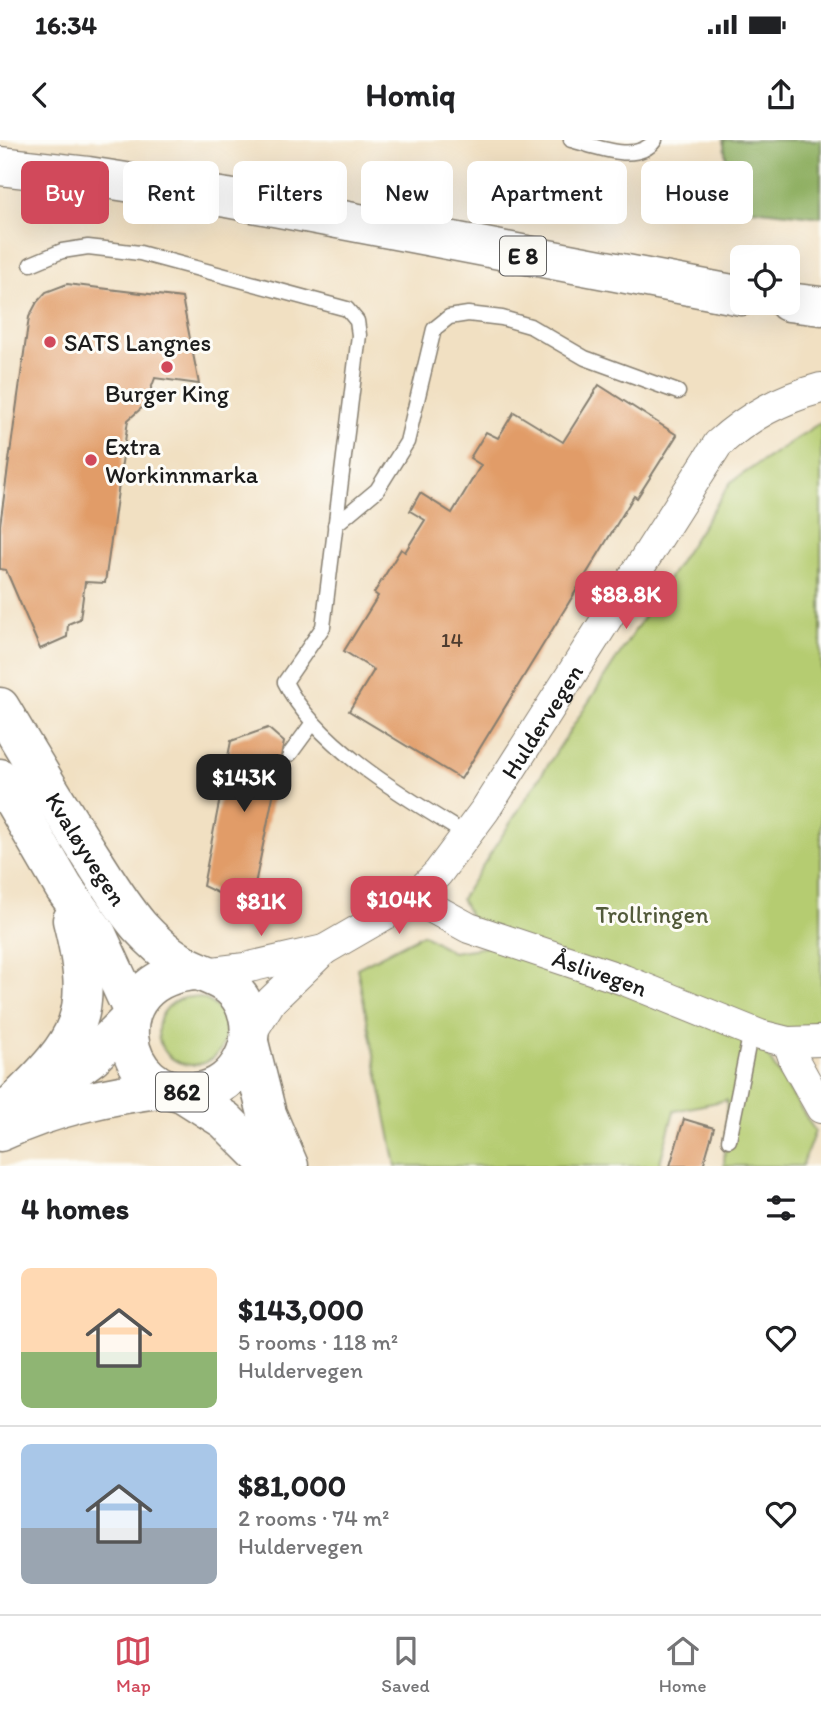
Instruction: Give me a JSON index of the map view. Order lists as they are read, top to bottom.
{
  "streets": {
    "main road": ["E 8", "Kvaløyvegen", "862"],
    "street": ["Huldervegen", "Åslivegen"]
  },
  "crossings": [
    ["Huldervegen", "Kvaløyvegen"],
    ["Huldervegen", "Åslivegen"],
    ["Huldervegen", "862"],
    ["Kvaløyvegen", "862"]
  ],
  "parks": ["Trollringen"],
  "places": ["SATS Langnes", "Burger King", "Extra Workinnmarka"],
  "house_numbers": ["14"],
  "page": {
    "status": "16:34",
    "header": "Homiq",
    "chip": [
      "Buy",
      "Rent",
      "Filters",
      "New",
      "Apartment",
      "House"
    ],
    "price": [
      "$88.8K",
      "$143K",
      "$104K",
      "$81K"
    ],
    "heading": "4 homes",
    "list": [
      {
        "name": "$143,000",
        "note": "5 rooms · 118 m² · Huldervegen"
      },
      {
        "name": "$81,000",
        "note": "2 rooms · 74 m² · Huldervegen"
      }
    ],
    "tabs": ["Map", "Saved", "Home"]
  }
}
